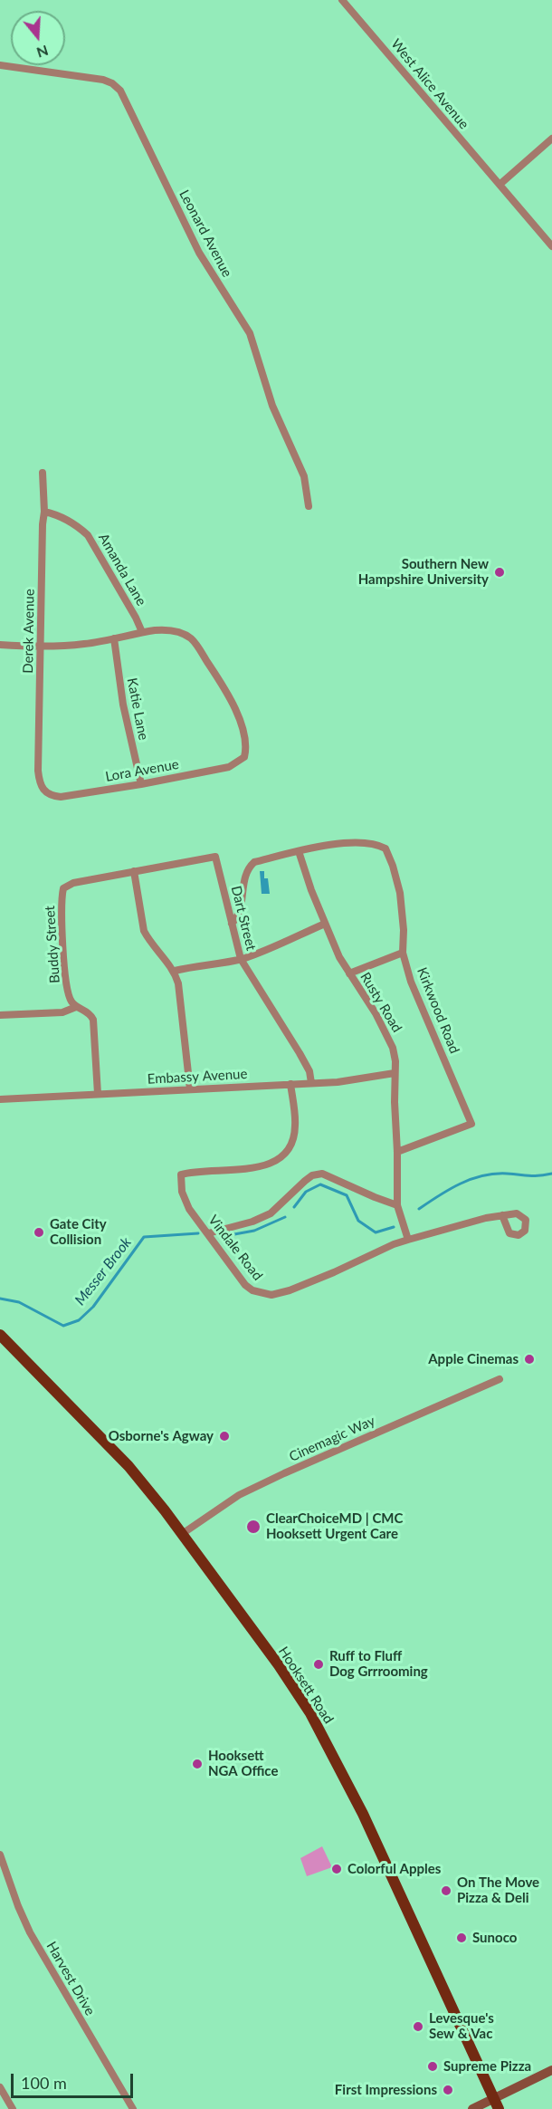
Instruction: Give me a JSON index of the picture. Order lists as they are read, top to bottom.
{
  "streets": {
    "main road": ["Hooksett Road"],
    "street": [
      "West Alice Avenue",
      "Leonard Avenue",
      "Amanda Lane",
      "Derek Avenue",
      "Katie Lane",
      "Lora Avenue",
      "Dart Street",
      "Buddy Street",
      "Rusty Road",
      "Kirkwood Road",
      "Embassy Avenue",
      "Vindale Road",
      "Cinemagic Way",
      "Harvest Drive"
    ]
  },
  "crossings": [
    ["Amanda Lane", "Derek Avenue"],
    ["Amanda Lane", "Lora Avenue"],
    ["Derek Avenue", "Lora Avenue"],
    ["Katie Lane", "Lora Avenue"],
    ["Dart Street", "Buddy Street"],
    ["Dart Street", "Embassy Avenue"],
    ["Buddy Street", "Embassy Avenue"],
    ["Rusty Road", "Kirkwood Road"],
    ["Rusty Road", "Embassy Avenue"],
    ["Rusty Road", "Vindale Road"],
    ["Embassy Avenue", "Vindale Road"],
    ["Cinemagic Way", "Hooksett Road"]
  ],
  "water": ["Messer Brook"],
  "places": [
    "Southern New Hampshire University",
    "Gate City Collision",
    "Apple Cinemas",
    "Osborne's Agway",
    "ClearChoiceMD | CMC Hooksett Urgent Care",
    "Ruff to Fluff Dog Grrrooming",
    "Hooksett NGA Office",
    "Colorful Apples",
    "On The Move Pizza & Deli",
    "Sunoco",
    "Levesque's Sew & Vac",
    "Supreme Pizza",
    "First Impressions"
  ],
  "scale_bar": "100 m",
  "north": "bottom"
}
